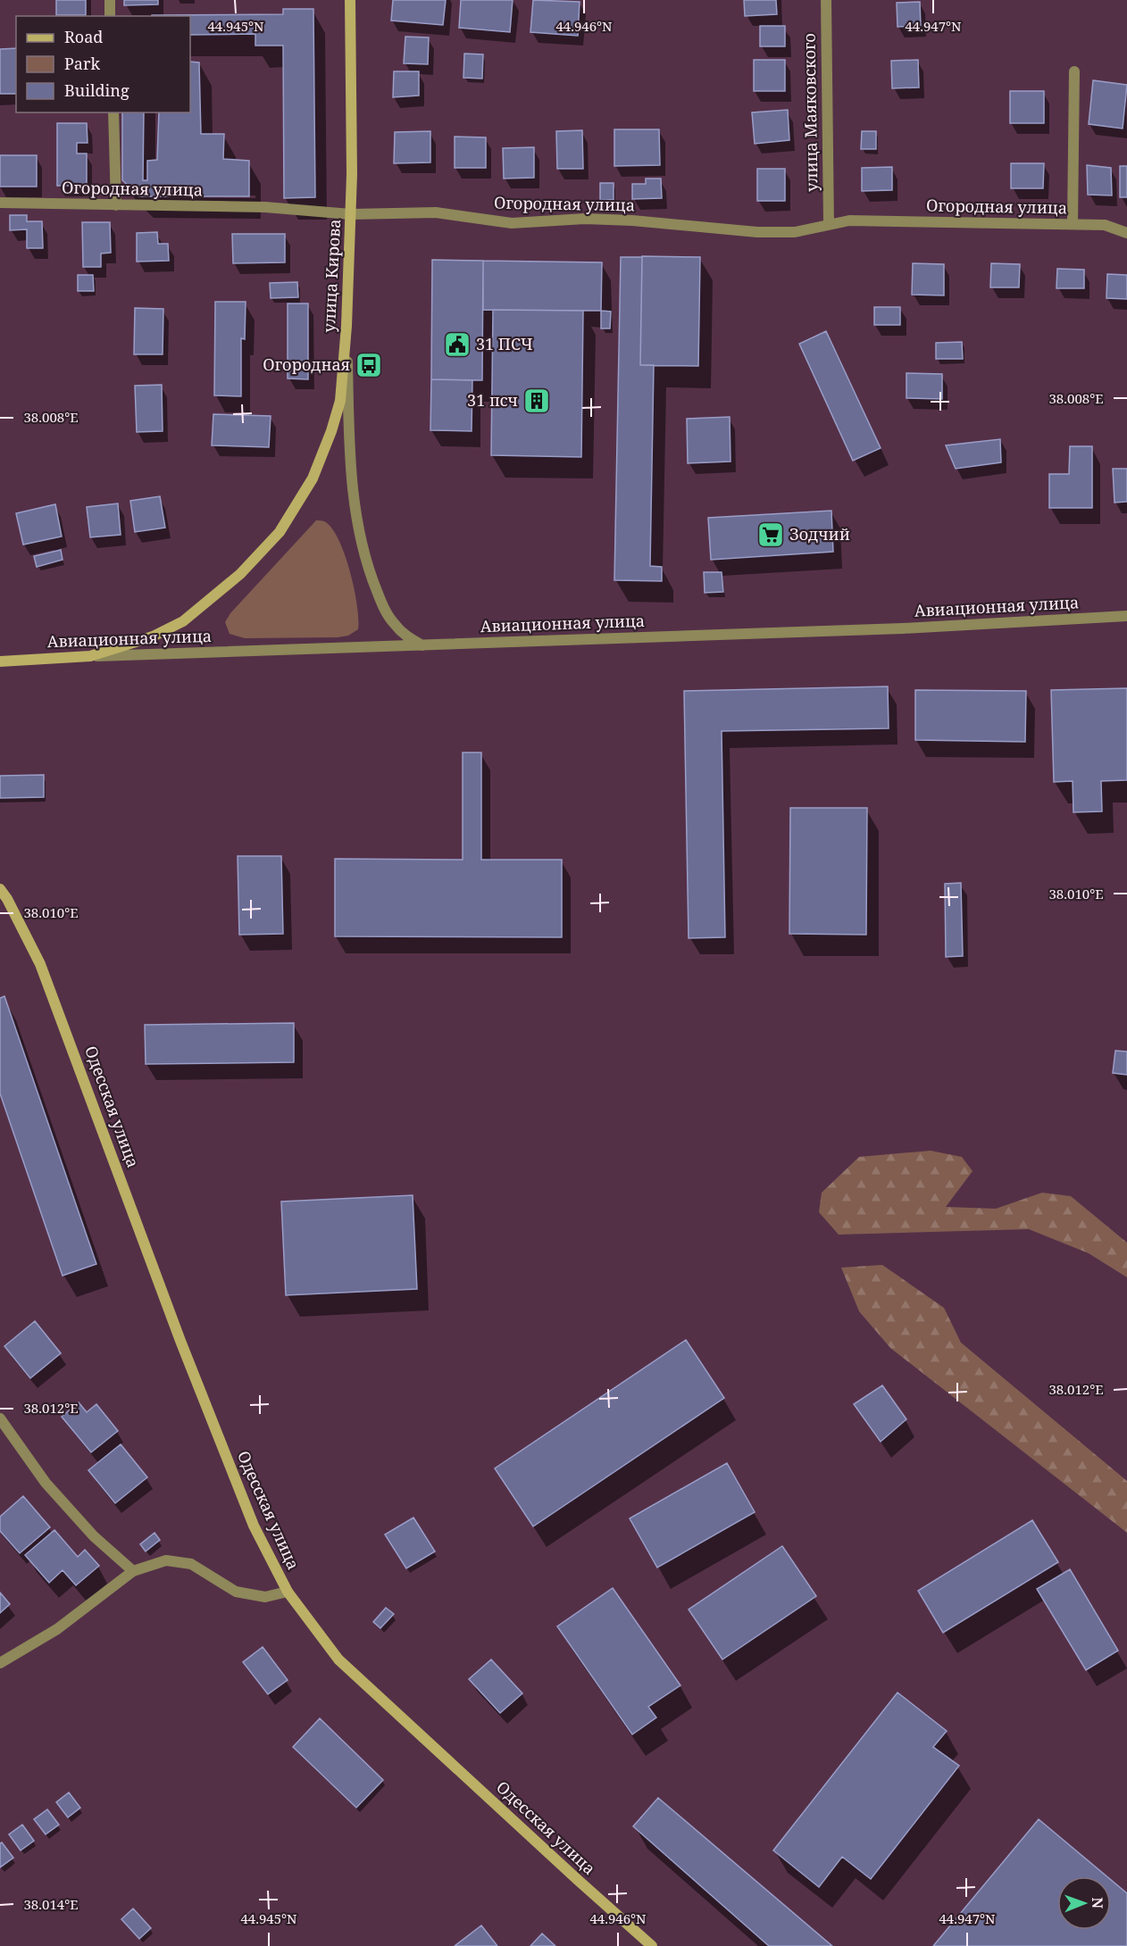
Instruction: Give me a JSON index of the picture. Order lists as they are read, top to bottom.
{
  "streets": {
    "main road": ["улица Кирова", "Авиационная улица", "Одесская улица"],
    "street": ["улица Маяковского", "Огородная улица"]
  },
  "crossings": [
    ["улица Маяковского", "Огородная улица"],
    ["Огородная улица", "улица Кирова"],
    ["улица Кирова", "Авиационная улица"]
  ],
  "places": {
    "public building": ["31 ПСЧ"],
    "bus stop": ["Огородная"],
    "building": ["31 псч"],
    "supermarket": ["Зодчий"]
  },
  "legend": ["Road", "Park", "Building"],
  "north": "right",
  "coordinates": [
    "44.945°N",
    "44.946°N",
    "44.947°N",
    "38.008°E",
    "38.010°E",
    "38.012°E",
    "38.014°E"
  ]
}
